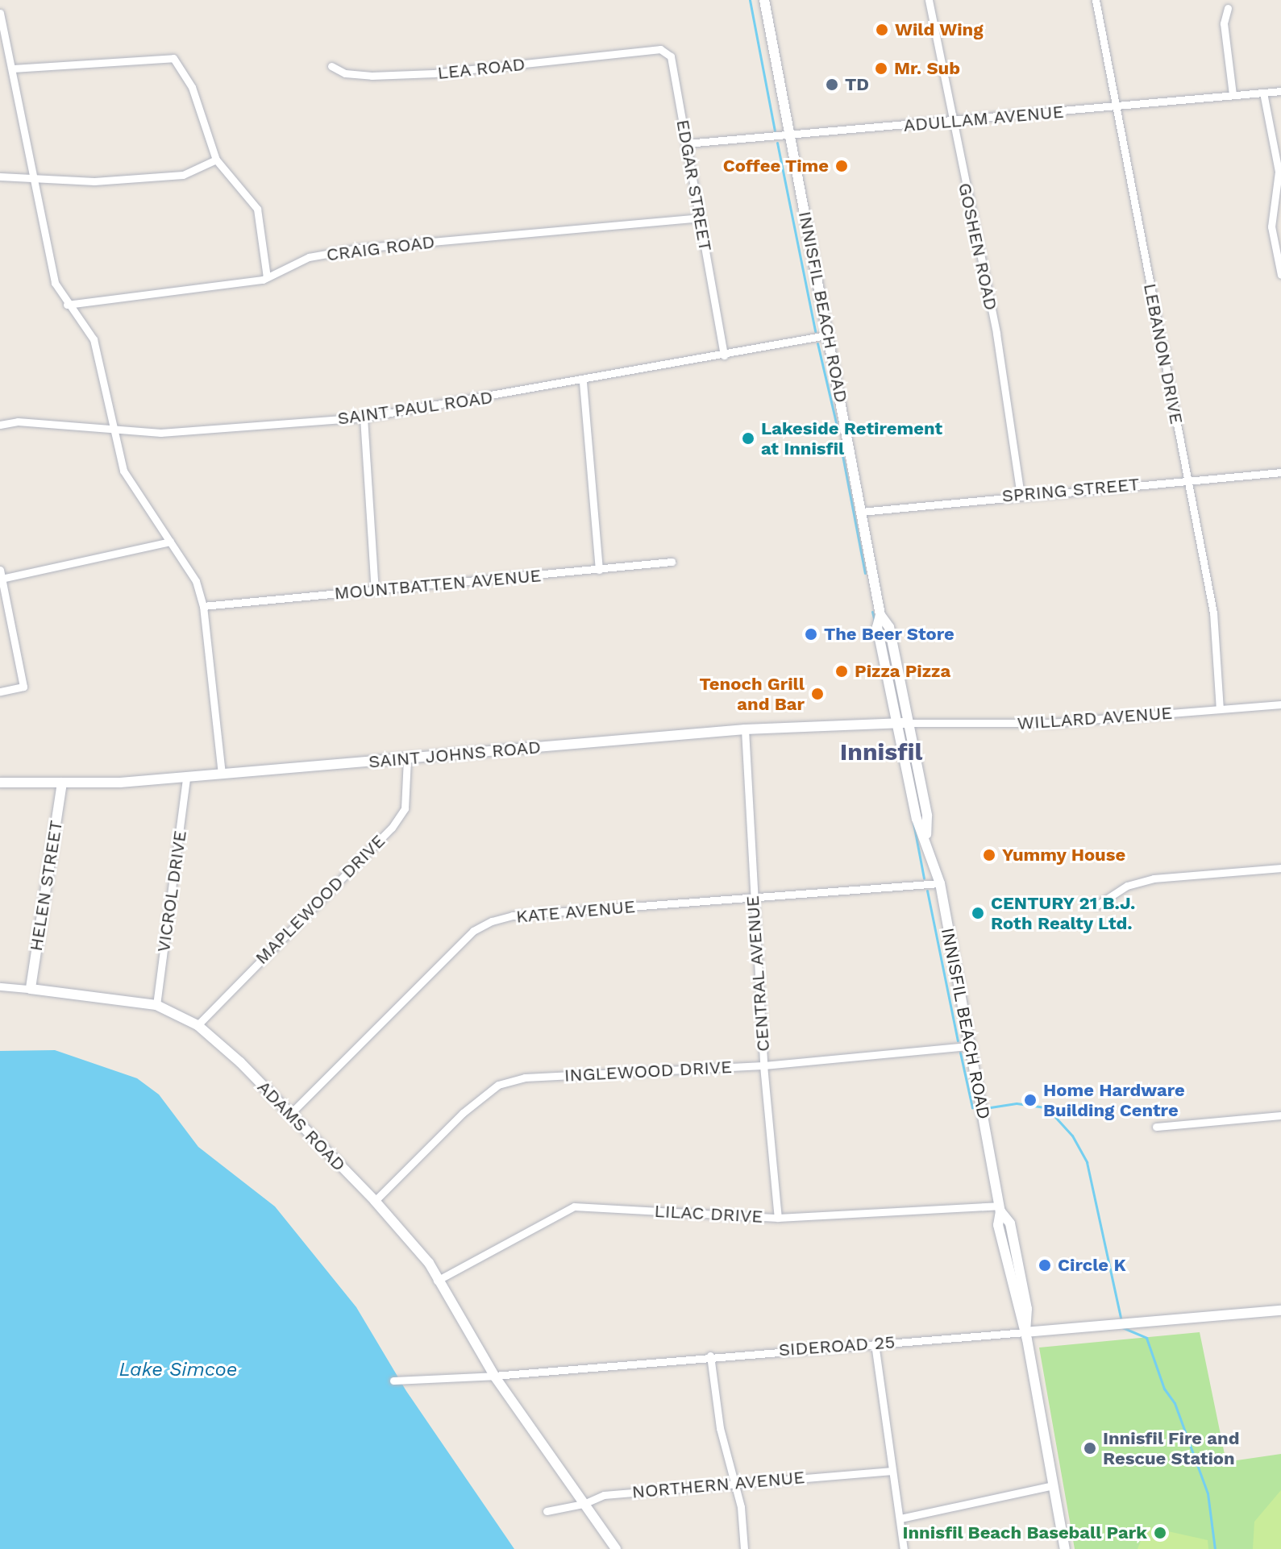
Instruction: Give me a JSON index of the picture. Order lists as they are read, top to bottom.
{
  "streets": {
    "street": [
      "LEA ROAD",
      "ADULLAM AVENUE",
      "EDGAR STREET",
      "GOSHEN ROAD",
      "CRAIG ROAD",
      "INNISFIL BEACH ROAD",
      "LEBANON DRIVE",
      "SAINT PAUL ROAD",
      "SPRING STREET",
      "MOUNTBATTEN AVENUE",
      "WILLARD AVENUE",
      "SAINT JOHNS ROAD",
      "HELEN STREET",
      "VICROL DRIVE",
      "MAPLEWOOD DRIVE",
      "KATE AVENUE",
      "CENTRAL AVENUE",
      "INGLEWOOD DRIVE",
      "ADAMS ROAD",
      "LILAC DRIVE",
      "SIDEROAD 25",
      "NORTHERN AVENUE"
    ]
  },
  "crossings": [
    ["LEA ROAD", "EDGAR STREET"],
    ["ADULLAM AVENUE", "EDGAR STREET"],
    ["ADULLAM AVENUE", "GOSHEN ROAD"],
    ["ADULLAM AVENUE", "INNISFIL BEACH ROAD"],
    ["ADULLAM AVENUE", "LEBANON DRIVE"],
    ["EDGAR STREET", "CRAIG ROAD"],
    ["EDGAR STREET", "SAINT PAUL ROAD"],
    ["GOSHEN ROAD", "SPRING STREET"],
    ["INNISFIL BEACH ROAD", "SAINT PAUL ROAD"],
    ["INNISFIL BEACH ROAD", "SPRING STREET"],
    ["INNISFIL BEACH ROAD", "WILLARD AVENUE"],
    ["INNISFIL BEACH ROAD", "SAINT JOHNS ROAD"],
    ["INNISFIL BEACH ROAD", "KATE AVENUE"],
    ["INNISFIL BEACH ROAD", "INGLEWOOD DRIVE"],
    ["INNISFIL BEACH ROAD", "LILAC DRIVE"],
    ["INNISFIL BEACH ROAD", "SIDEROAD 25"],
    ["LEBANON DRIVE", "SPRING STREET"],
    ["LEBANON DRIVE", "WILLARD AVENUE"],
    ["WILLARD AVENUE", "SAINT JOHNS ROAD"],
    ["SAINT JOHNS ROAD", "HELEN STREET"],
    ["SAINT JOHNS ROAD", "VICROL DRIVE"],
    ["SAINT JOHNS ROAD", "MAPLEWOOD DRIVE"],
    ["SAINT JOHNS ROAD", "CENTRAL AVENUE"],
    ["HELEN STREET", "ADAMS ROAD"],
    ["VICROL DRIVE", "ADAMS ROAD"],
    ["MAPLEWOOD DRIVE", "ADAMS ROAD"],
    ["KATE AVENUE", "CENTRAL AVENUE"],
    ["KATE AVENUE", "ADAMS ROAD"],
    ["CENTRAL AVENUE", "INGLEWOOD DRIVE"],
    ["CENTRAL AVENUE", "LILAC DRIVE"],
    ["INGLEWOOD DRIVE", "ADAMS ROAD"],
    ["ADAMS ROAD", "LILAC DRIVE"],
    ["ADAMS ROAD", "SIDEROAD 25"],
    ["ADAMS ROAD", "NORTHERN AVENUE"]
  ],
  "districts": ["Innisfil"],
  "water": ["Lake Simcoe"],
  "places": [
    "Wild Wing",
    "Mr. Sub",
    "TD",
    "Coffee Time",
    "Lakeside Retirement at Innisfil",
    "The Beer Store",
    "Pizza Pizza",
    "Tenoch Grill and Bar",
    "Yummy House",
    "CENTURY 21 B.J. Roth Realty Ltd.",
    "Home Hardware Building Centre",
    "Circle K",
    "Innisfil Fire and Rescue Station",
    "Innisfil Beach Baseball Park"
  ]
}
